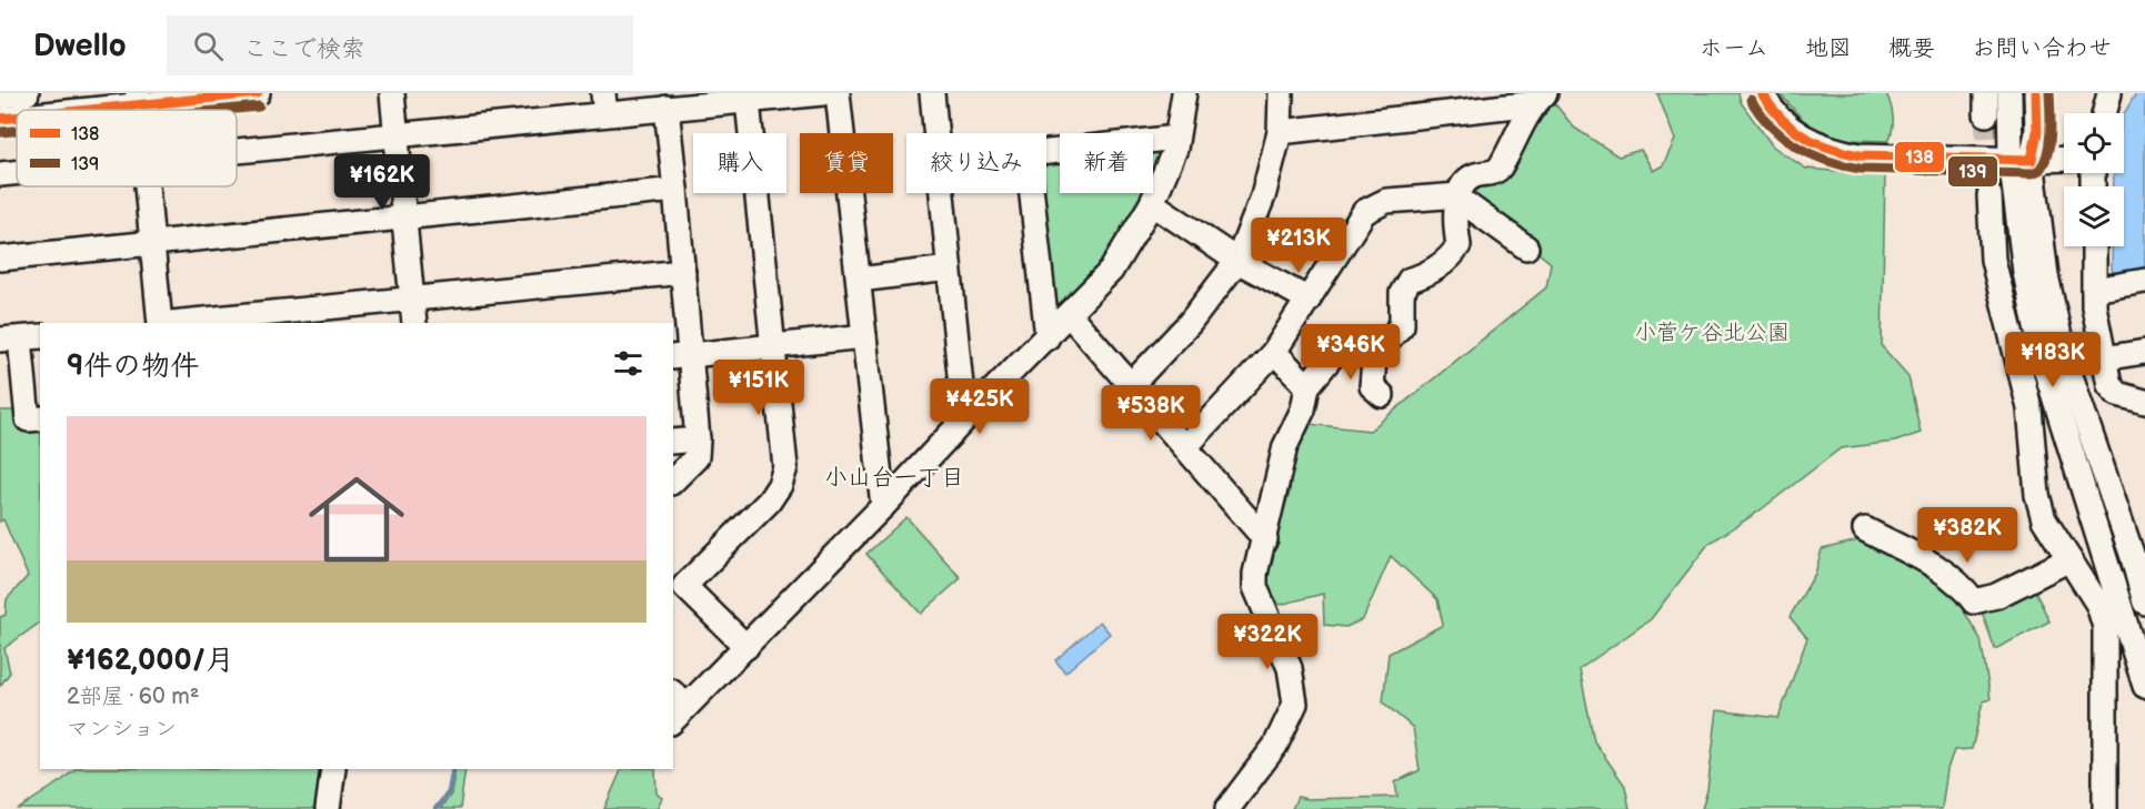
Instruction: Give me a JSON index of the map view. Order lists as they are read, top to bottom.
{
  "districts": ["小山台一丁目"],
  "parks": ["小菅ケ谷北公園"],
  "lines": ["transit line 138", "transit line 139"],
  "legend": ["138", "139"],
  "page": {
    "header": "Dwello",
    "search": "ここで検索",
    "nav": [
      "ホーム",
      "地図",
      "概要",
      "お問い合わせ"
    ],
    "chip": [
      "購入",
      "賃貸",
      "絞り込み",
      "新着"
    ],
    "price": [
      "¥162K",
      "¥213K",
      "¥346K",
      "¥183K",
      "¥151K",
      "¥425K",
      "¥538K",
      "¥382K",
      "¥322K"
    ],
    "heading": "9件の物件",
    "list": [
      {
        "name": "¥162,000/月",
        "note": "2部屋 · 60 m² · マンション"
      }
    ]
  }
}
